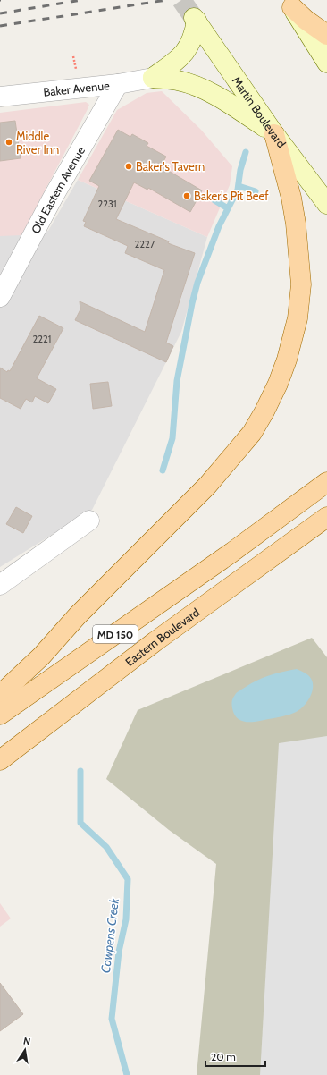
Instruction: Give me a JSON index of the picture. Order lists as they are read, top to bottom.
{
  "streets": {
    "main road": ["Martin Boulevard", "MD 150", "Eastern Boulevard"],
    "street": ["Baker Avenue", "Old Eastern Avenue"]
  },
  "crossings": [
    ["Baker Avenue", "Martin Boulevard"],
    ["Baker Avenue", "Old Eastern Avenue"]
  ],
  "water": ["Cowpens Creek"],
  "places": ["Middle River Inn", "Baker's Tavern", "Baker's Pit Beef"],
  "house_numbers": ["2231", "2227", "2221"],
  "scale_bar": "20 m",
  "north": "top"
}
